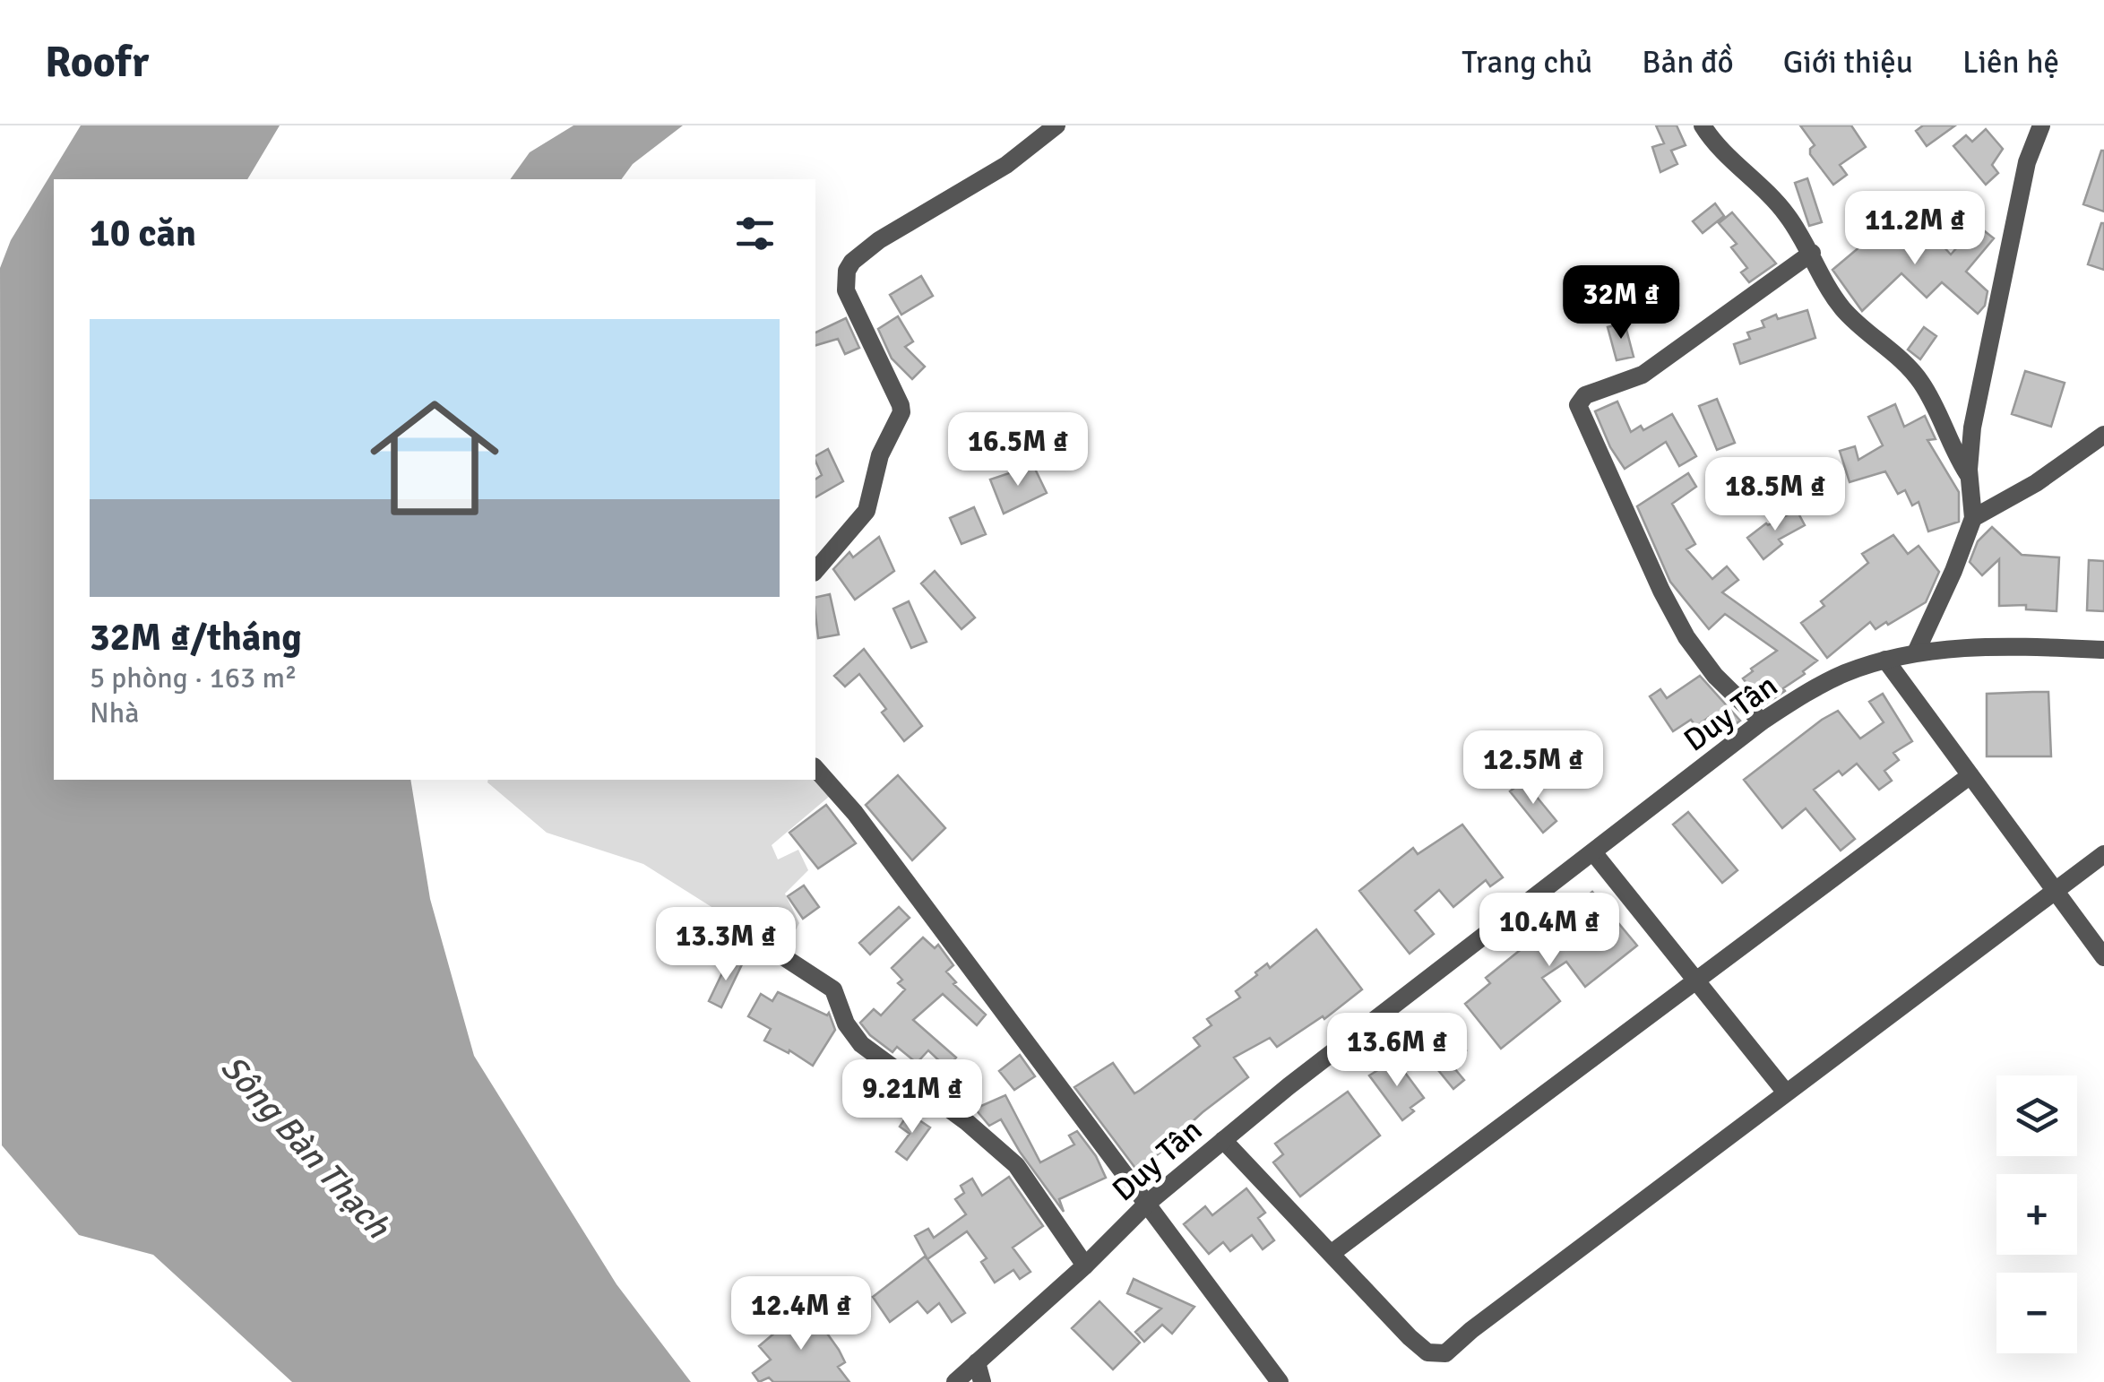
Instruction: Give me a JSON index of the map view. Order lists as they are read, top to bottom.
{
  "streets": {
    "street": ["Duy Tân"]
  },
  "water": ["Sông Bàn Thạch"],
  "page": {
    "header": "Roofr",
    "nav": [
      "Trang chủ",
      "Bản đồ",
      "Giới thiệu",
      "Liên hệ"
    ],
    "heading": "10 căn",
    "price": [
      "11.2M ₫",
      "32M ₫",
      "16.5M ₫",
      "18.5M ₫",
      "12.5M ₫",
      "10.4M ₫",
      "13.3M ₫",
      "13.6M ₫",
      "9.21M ₫",
      "12.4M ₫"
    ],
    "list": [
      {
        "name": "32M ₫/tháng",
        "note": "5 phòng · 163 m² · Nhà"
      }
    ],
    "map_buttons": ["+", "−"]
  }
}
